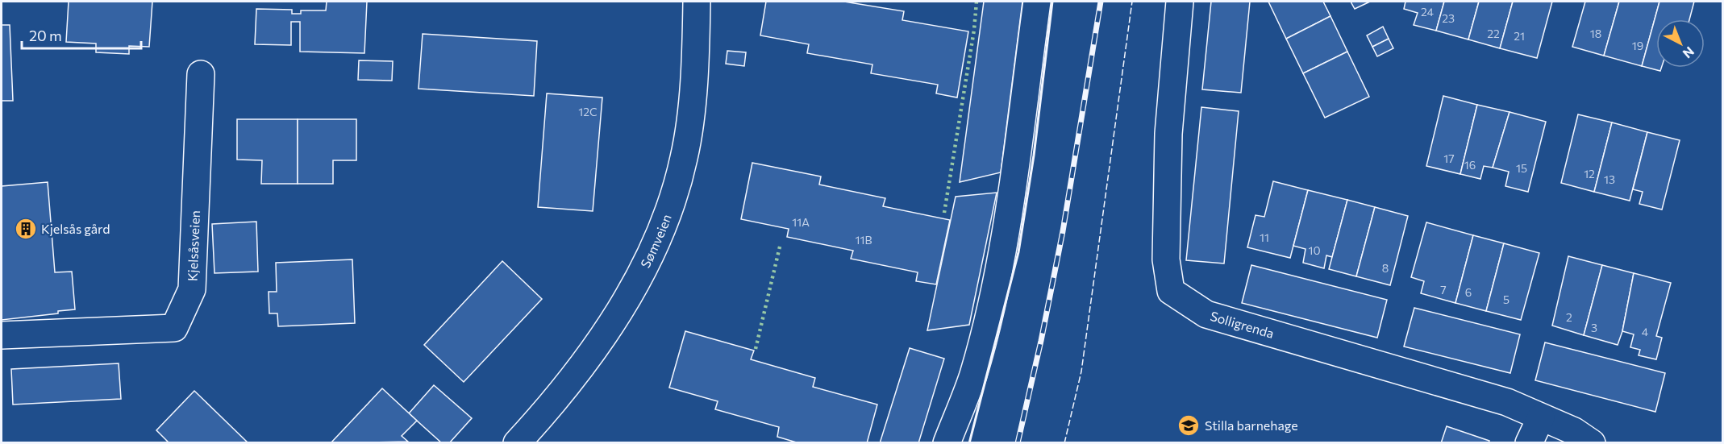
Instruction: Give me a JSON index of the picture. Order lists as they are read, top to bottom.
{
  "streets": {
    "street": ["Sømveien", "Kjelsåsveien", "Solligrenda"]
  },
  "places": {
    "building": ["Kjelsås gård"],
    "school or university": ["Stilla barnehage"]
  },
  "house_numbers": [
    "24",
    "23",
    "22",
    "18",
    "21",
    "19",
    "12C",
    "17",
    "16",
    "15",
    "12",
    "13",
    "11A",
    "11",
    "11B",
    "10",
    "8",
    "7",
    "6",
    "5",
    "2",
    "3",
    "4"
  ],
  "scale_bar": "20 m",
  "north": "bottom right"
}
